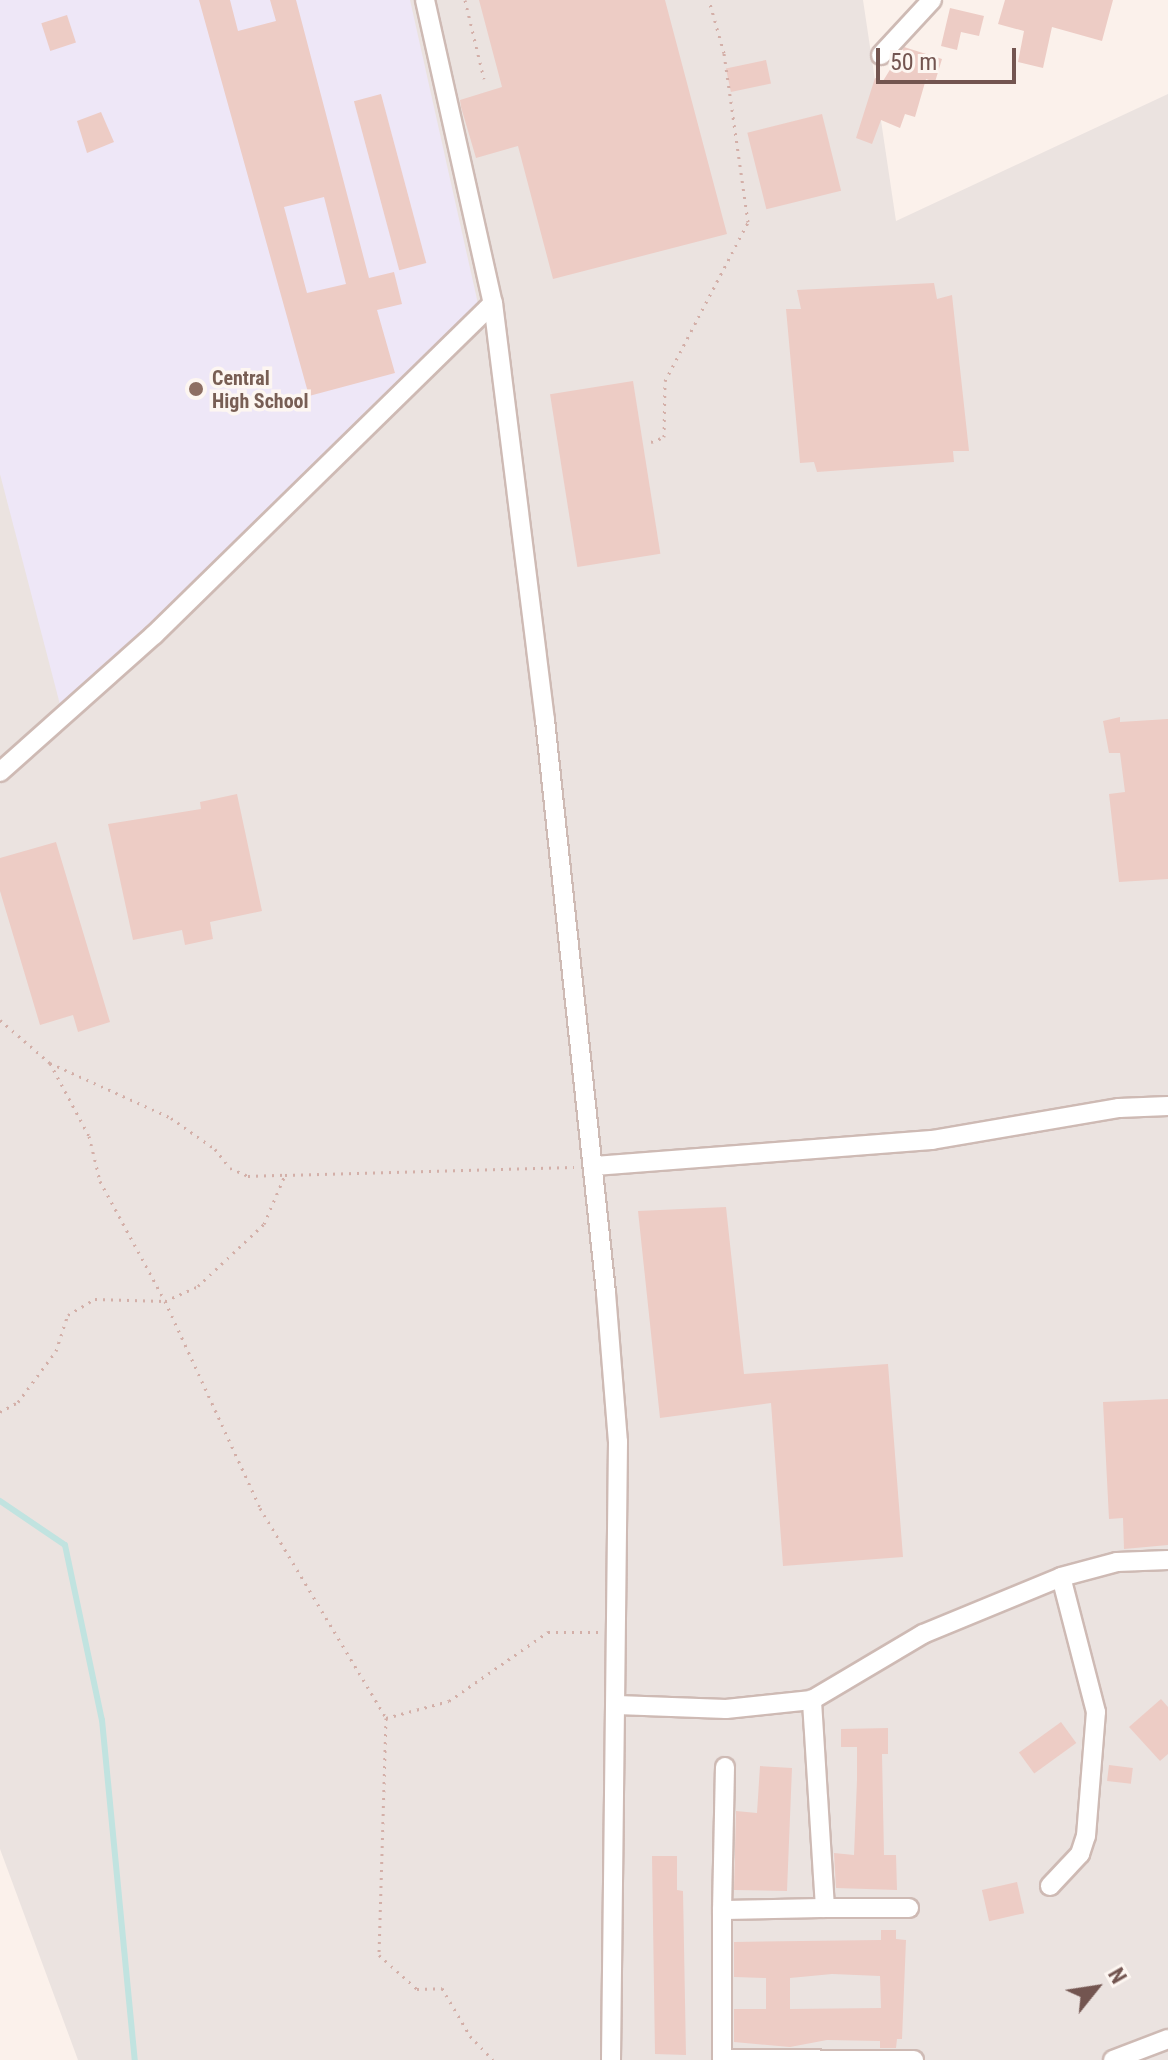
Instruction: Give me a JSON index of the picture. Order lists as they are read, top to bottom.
{
  "places": ["Central High School"],
  "scale_bar": "50 m",
  "north": "top right"
}
